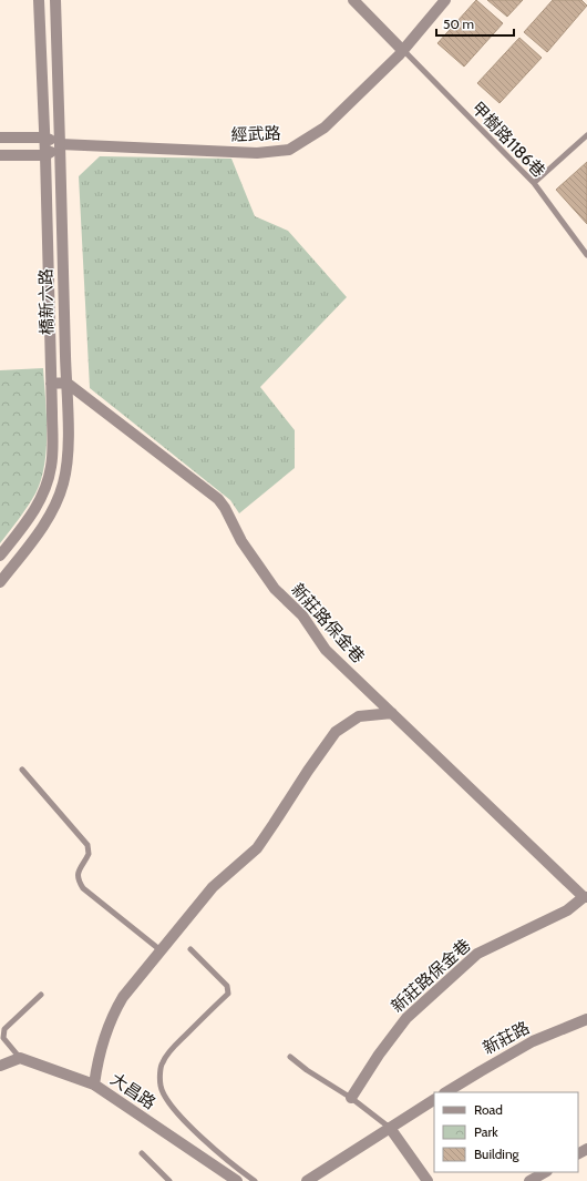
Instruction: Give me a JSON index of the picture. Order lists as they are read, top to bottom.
{
  "streets": {
    "street": [
      "經武路",
      "橋新六路",
      "新莊路保金巷",
      "新莊路",
      "大昌路"
    ],
    "lane": ["甲樹路1186巷"]
  },
  "crossings": [
    ["經武路", "甲樹路1186巷"],
    ["經武路", "橋新六路"],
    ["橋新六路", "新莊路保金巷"]
  ],
  "legend": ["Road", "Park", "Building"],
  "scale_bar": "50 m"
}
